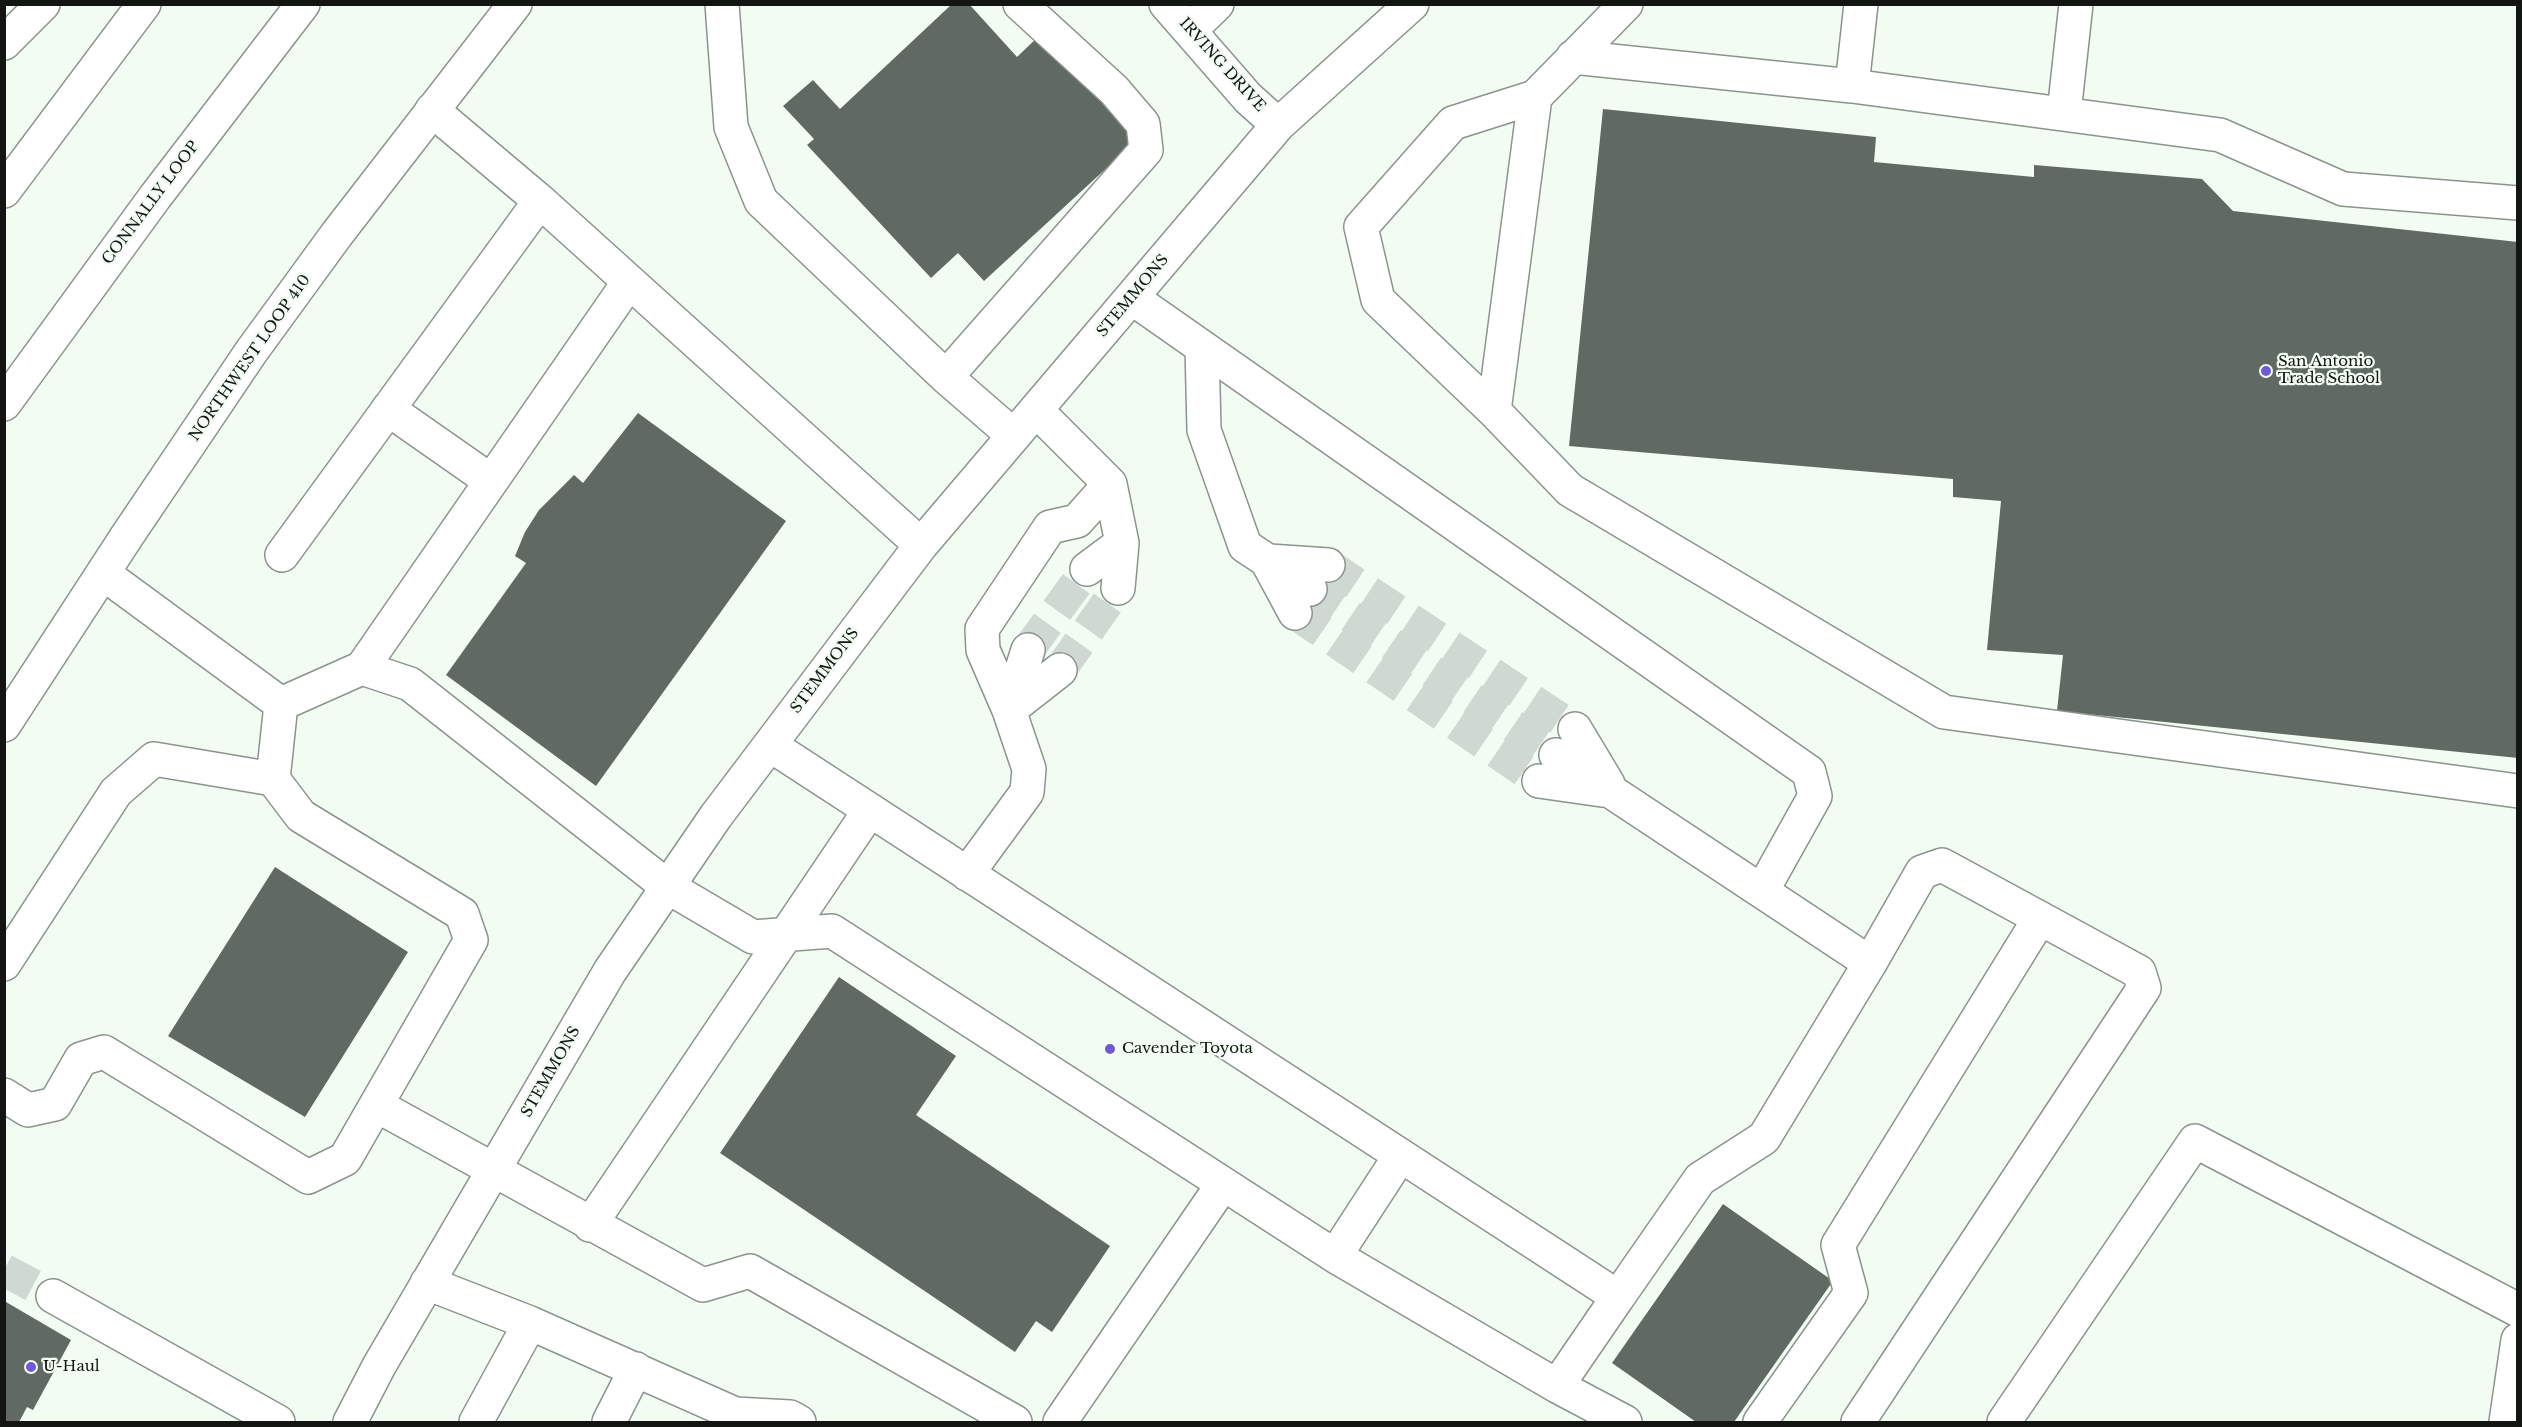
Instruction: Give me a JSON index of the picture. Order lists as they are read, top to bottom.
{
  "streets": {
    "main road": [
      "IRVING DRIVE",
      "CONNALLY LOOP",
      "STEMMONS",
      "NORTHWEST LOOP 410"
    ]
  },
  "crossings": [
    ["IRVING DRIVE", "STEMMONS"]
  ],
  "places": ["San Antonio Trade School", "Cavender Toyota", "U-Haul"]
}
